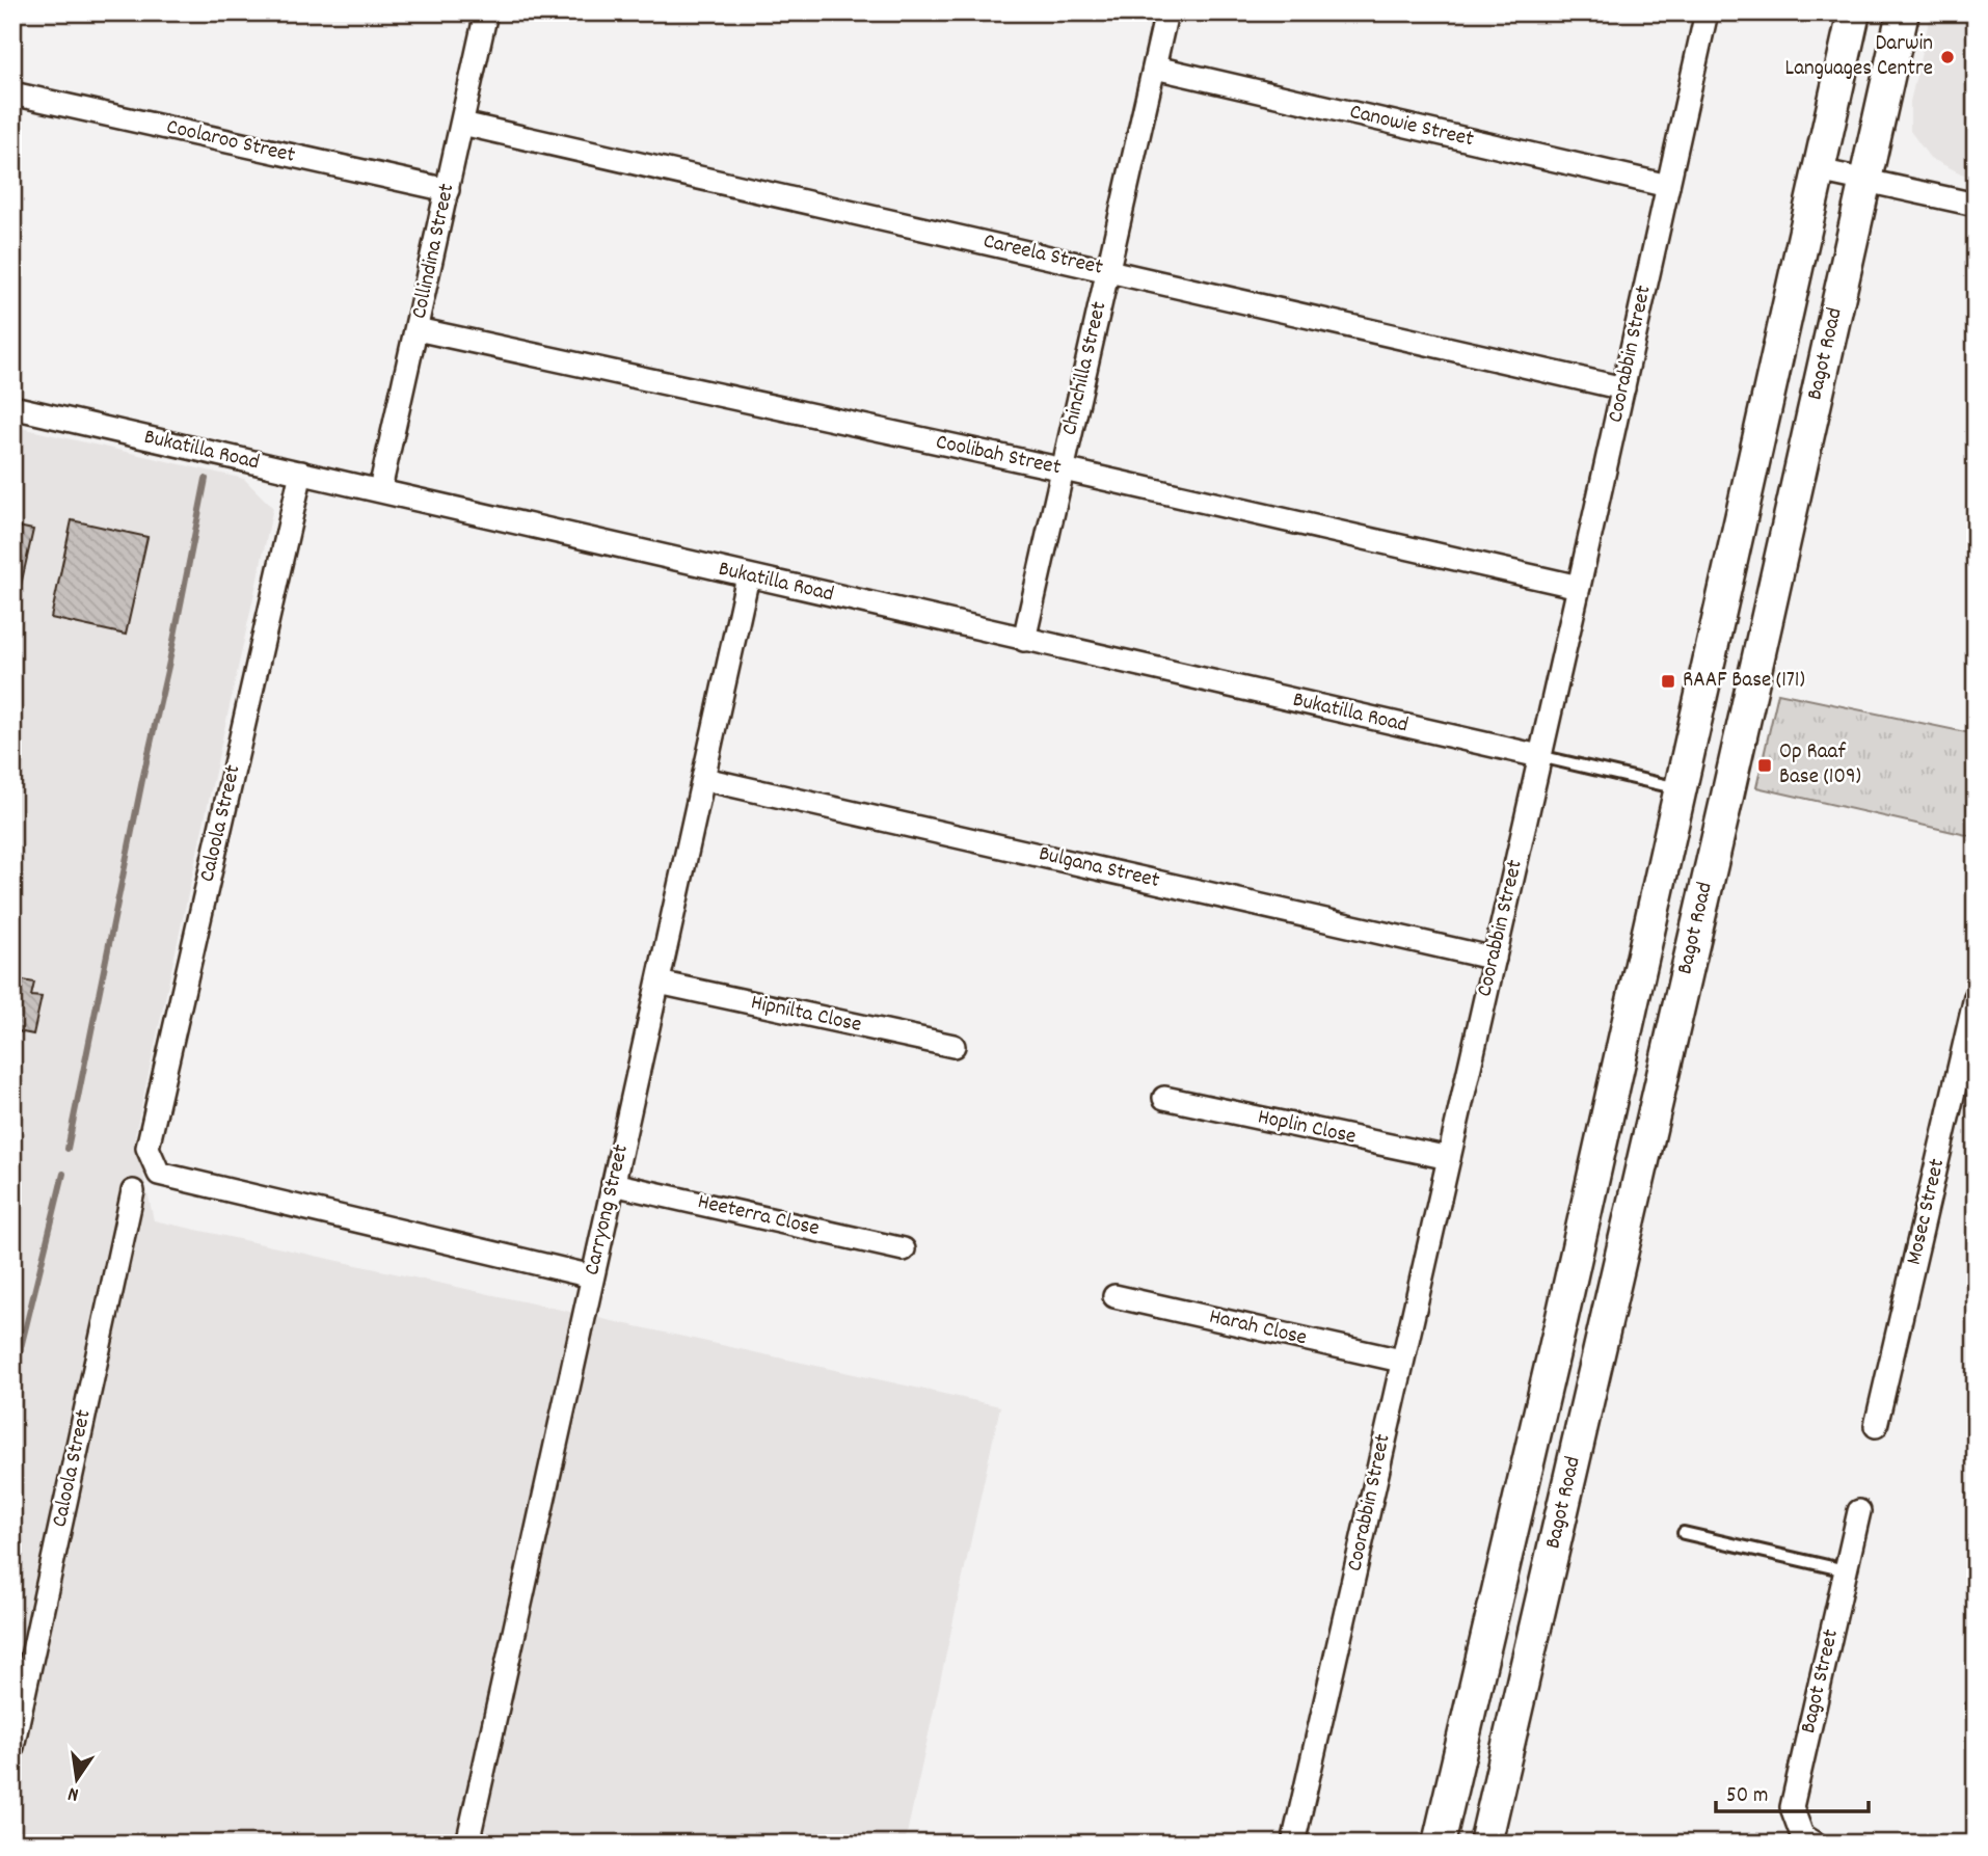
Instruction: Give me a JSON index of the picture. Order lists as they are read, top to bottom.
{
  "streets": {
    "main road": ["Bagot Road"],
    "street": [
      "Canowie Street",
      "Coolaroo Street",
      "Collindina Street",
      "Careela Street",
      "Coorabbin Street",
      "Chinchilla Street",
      "Bukatilla Road",
      "Coolibah Street",
      "Caloola Street",
      "Bulgana Street",
      "Hipnilta Close",
      "Hoplin Close",
      "Carryong Street",
      "Mosec Street",
      "Heeterra Close",
      "Harah Close",
      "Bagot Street"
    ]
  },
  "crossings": [
    ["Canowie Street", "Coorabbin Street"],
    ["Canowie Street", "Chinchilla Street"],
    ["Coolaroo Street", "Collindina Street"],
    ["Collindina Street", "Careela Street"],
    ["Collindina Street", "Bukatilla Road"],
    ["Collindina Street", "Coolibah Street"],
    ["Careela Street", "Coorabbin Street"],
    ["Careela Street", "Chinchilla Street"],
    ["Coorabbin Street", "Bukatilla Road"],
    ["Coorabbin Street", "Coolibah Street"],
    ["Coorabbin Street", "Bulgana Street"],
    ["Coorabbin Street", "Hoplin Close"],
    ["Coorabbin Street", "Harah Close"],
    ["Chinchilla Street", "Bukatilla Road"],
    ["Chinchilla Street", "Coolibah Street"],
    ["Bukatilla Road", "Caloola Street"],
    ["Bukatilla Road", "Carryong Street"],
    ["Caloola Street", "Carryong Street"],
    ["Bulgana Street", "Carryong Street"],
    ["Hipnilta Close", "Carryong Street"],
    ["Carryong Street", "Heeterra Close"]
  ],
  "places": {
    "other": ["Darwin Languages Centre"],
    "transit": ["RAAF Base (171)", "Op Raaf Base (109)"]
  },
  "scale_bar": "50 m",
  "north": "bottom"
}
